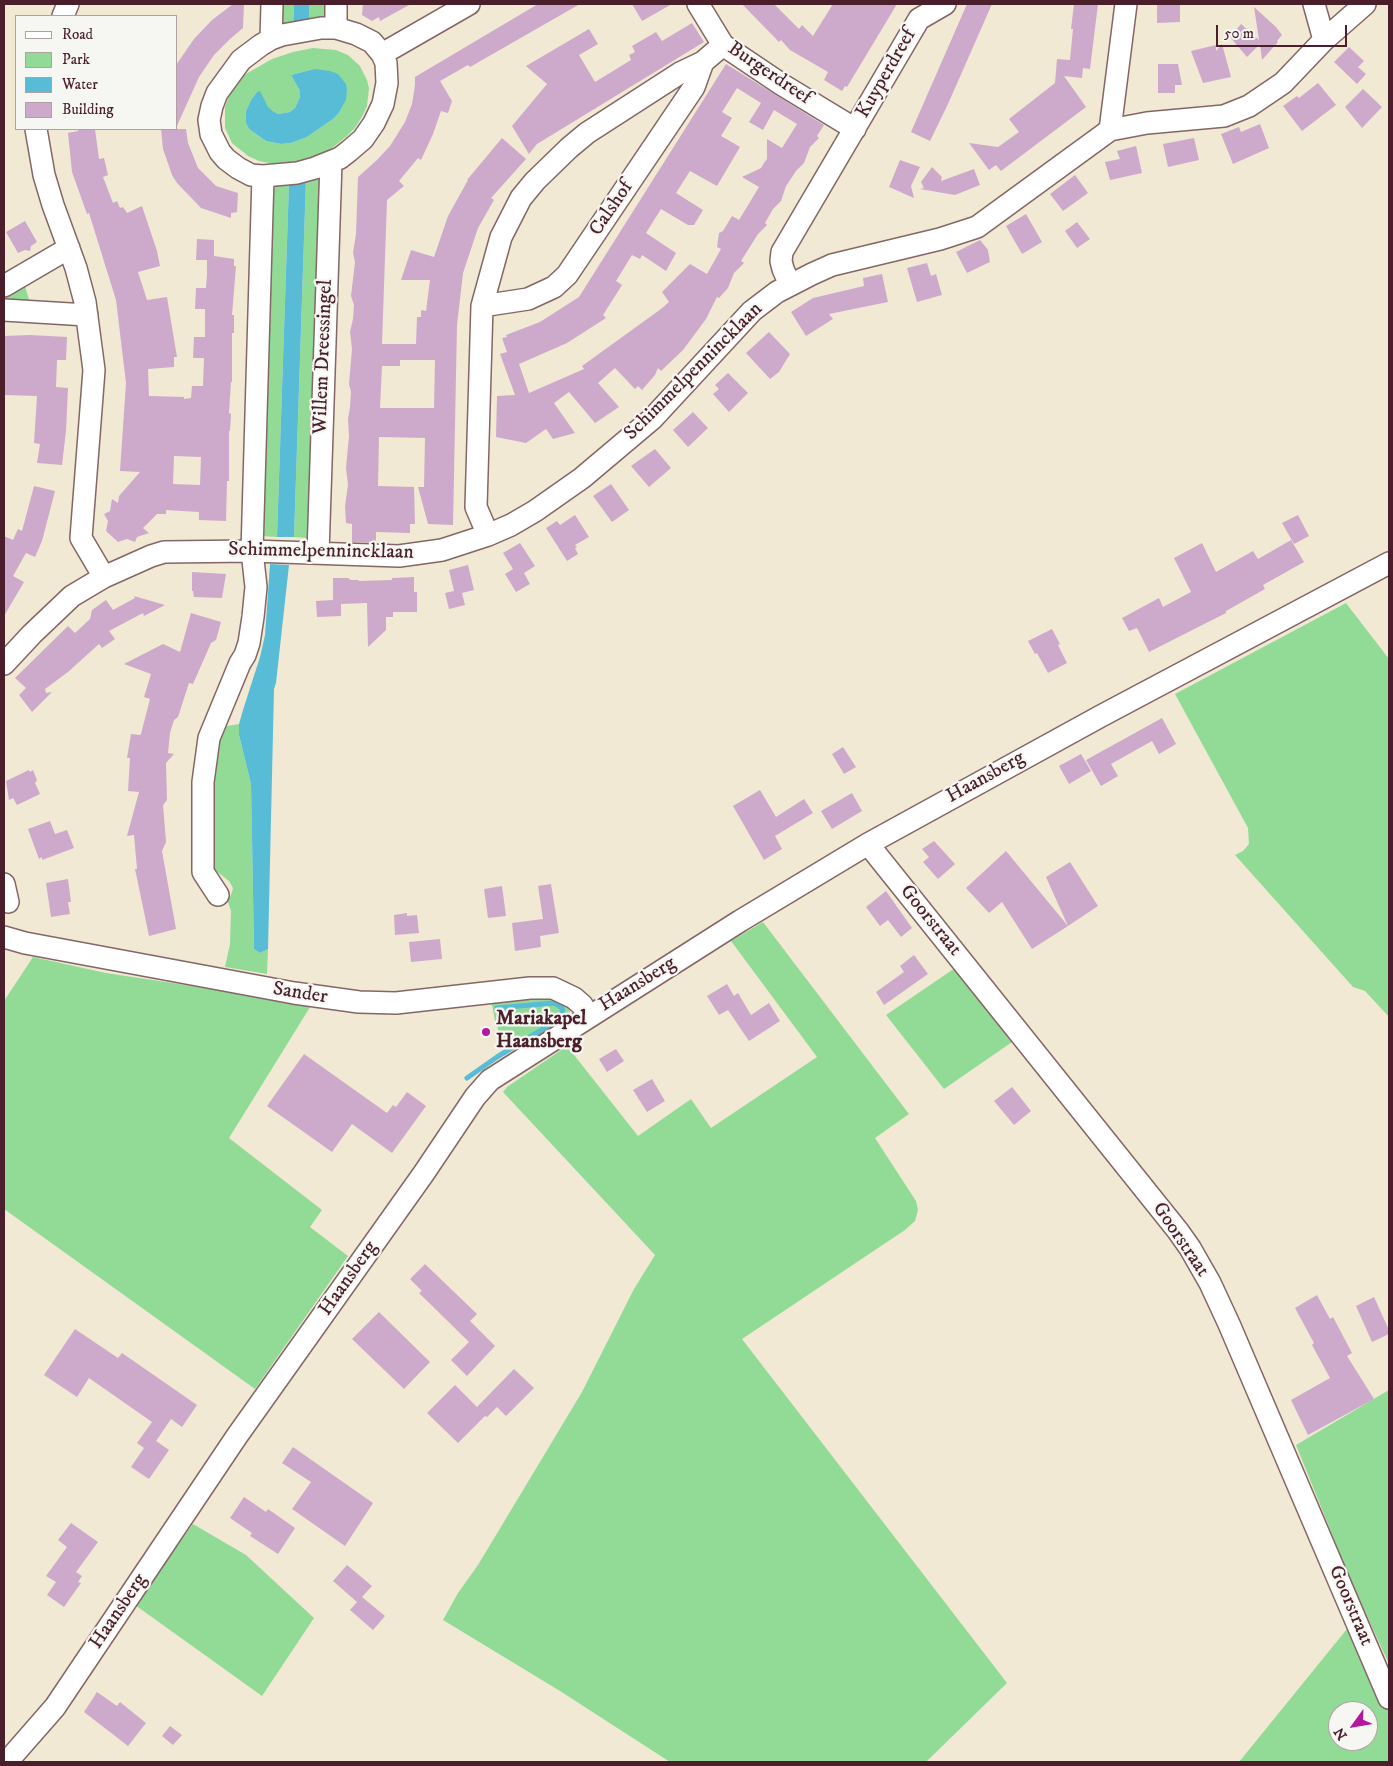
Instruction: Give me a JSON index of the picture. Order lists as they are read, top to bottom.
{
  "streets": {
    "street": [
      "Burgerdreef",
      "Kuyperdreef",
      "Calshof",
      "Willem Dreessingel",
      "Schimmelpennincklaan",
      "Haansberg",
      "Goorstraat",
      "Sander"
    ]
  },
  "crossings": [
    ["Burgerdreef", "Kuyperdreef"],
    ["Burgerdreef", "Calshof"],
    ["Calshof", "Schimmelpennincklaan"],
    ["Willem Dreessingel", "Schimmelpennincklaan"],
    ["Haansberg", "Goorstraat"],
    ["Haansberg", "Sander"]
  ],
  "places": ["Mariakapel Haansberg"],
  "legend": [
    "Road",
    "Park",
    "Water",
    "Building"
  ],
  "scale_bar": "50 m",
  "north": "bottom left"
}
